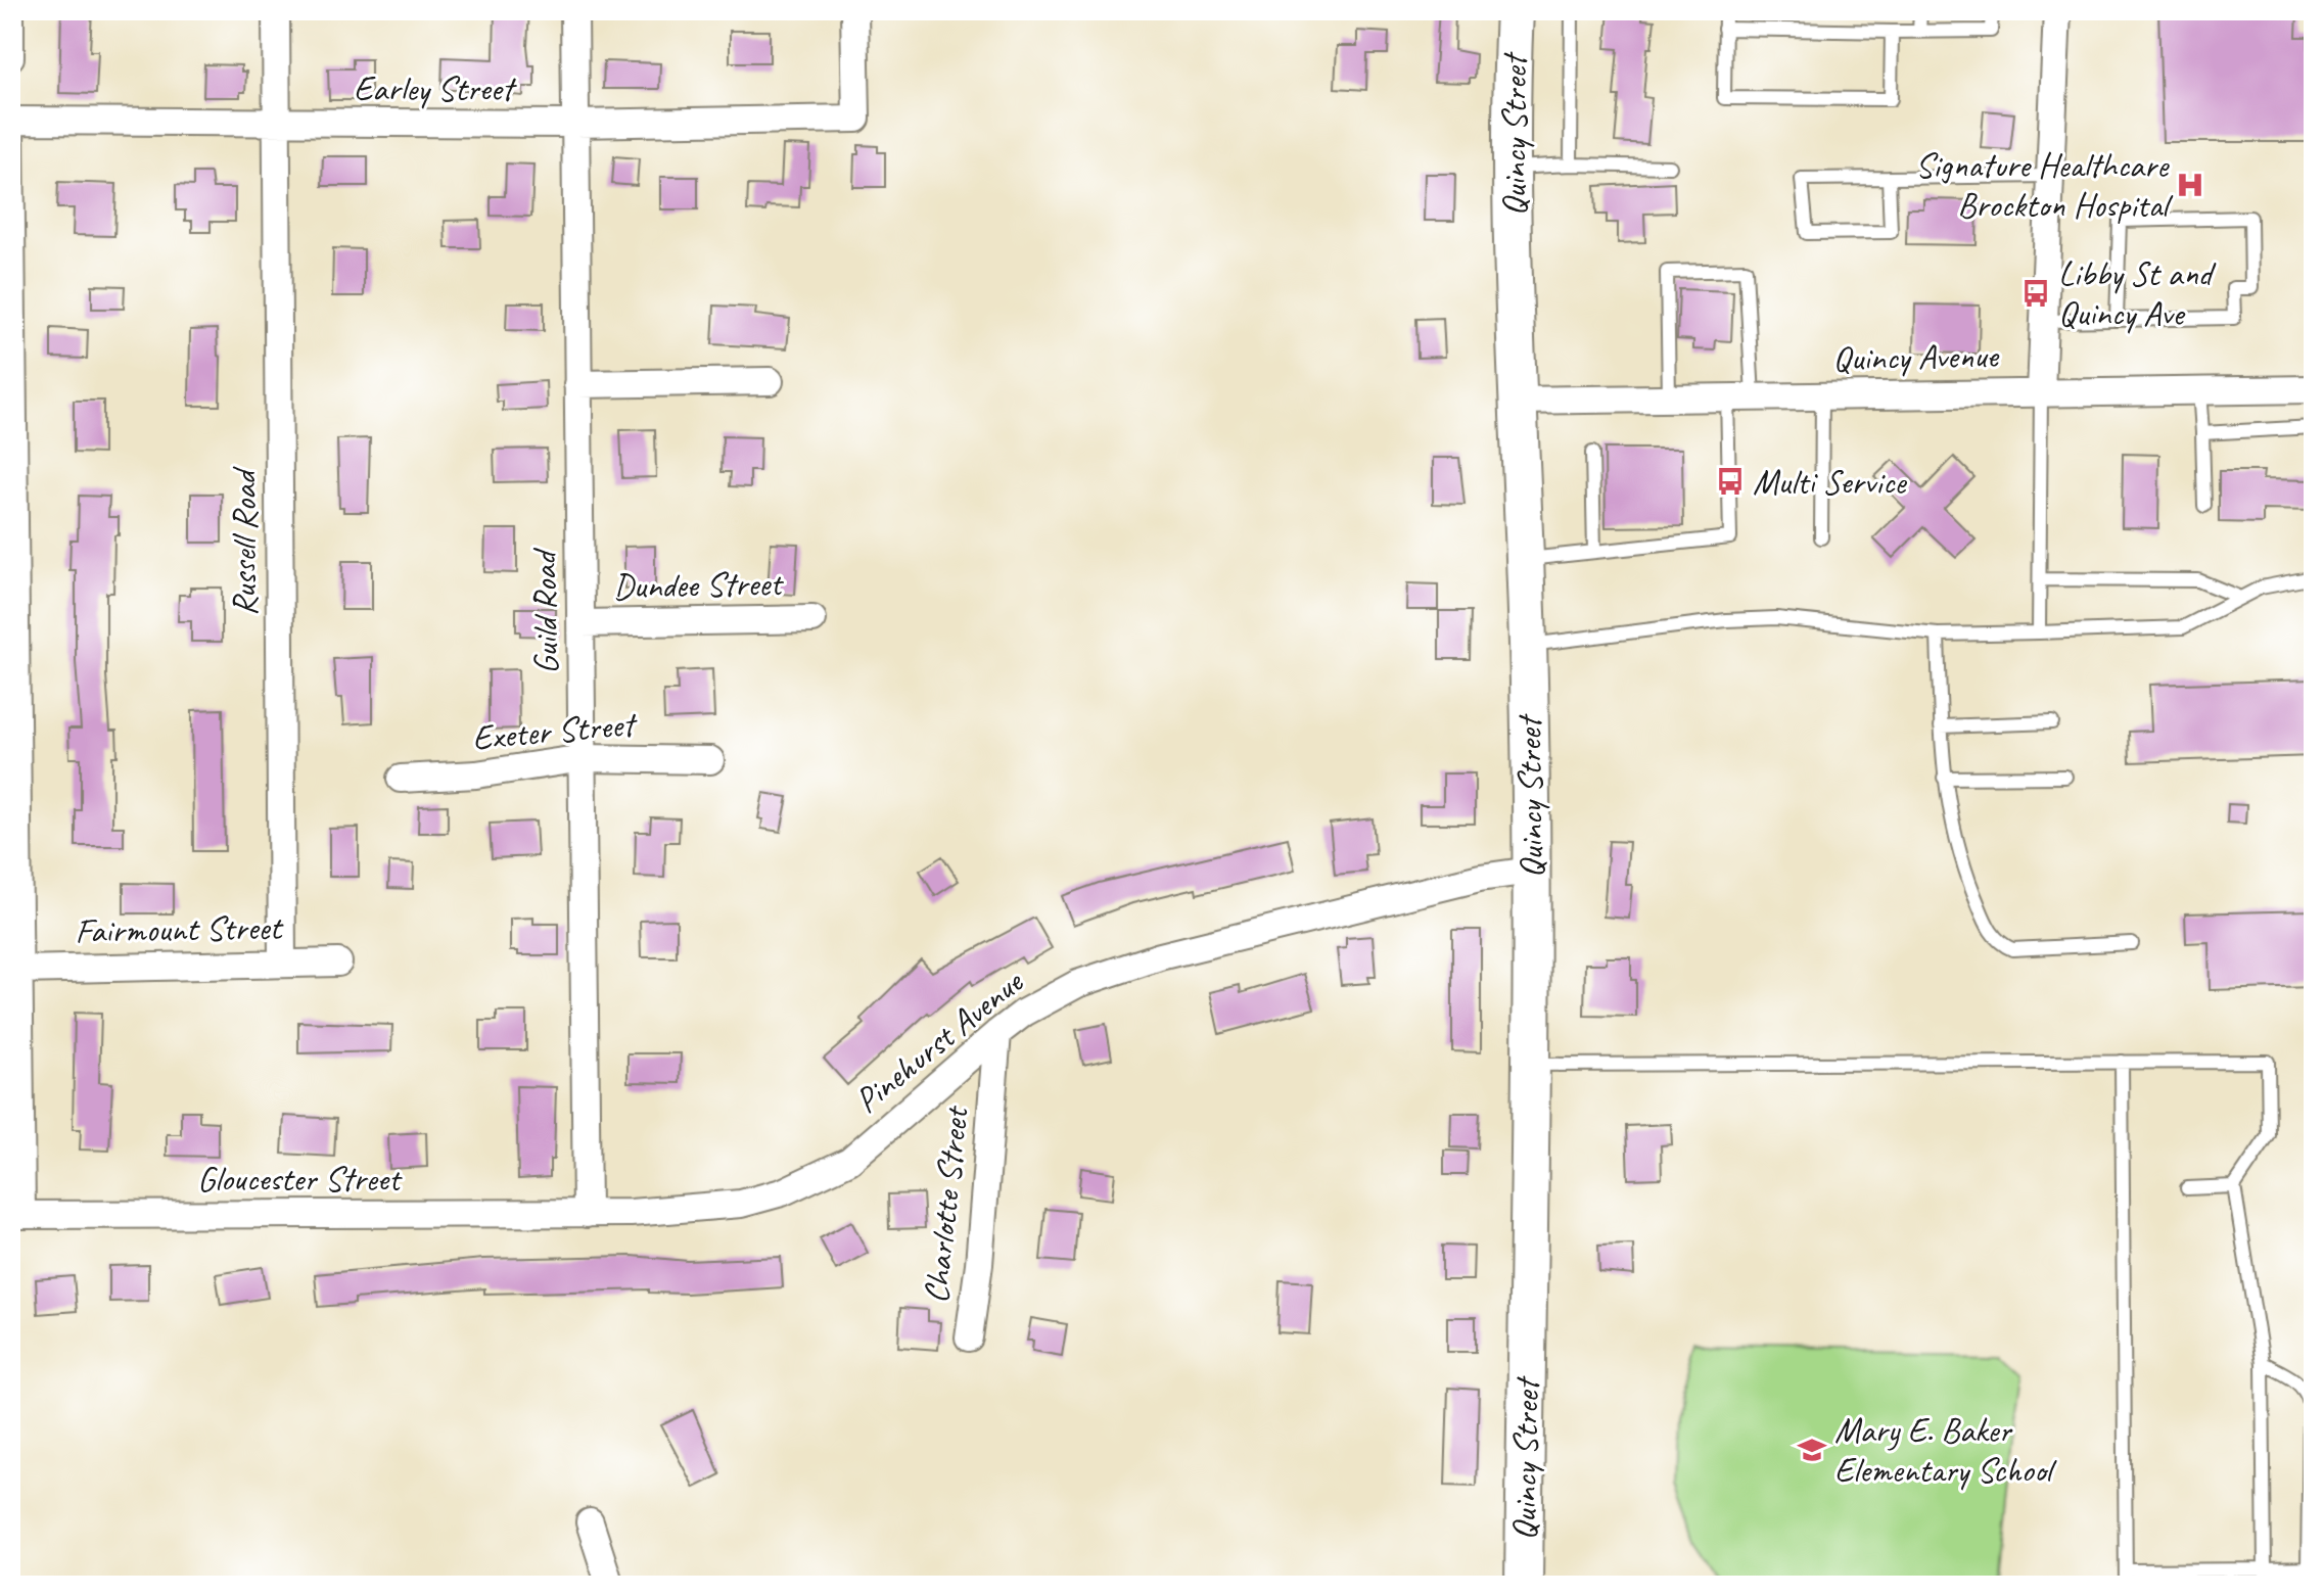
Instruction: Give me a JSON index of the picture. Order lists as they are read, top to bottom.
{
  "streets": {
    "main road": ["Quincy Street"],
    "street": [
      "Earley Street",
      "Quincy Avenue",
      "Russell Road",
      "Dundee Street",
      "Guild Road",
      "Exeter Street",
      "Fairmount Street",
      "Pinehurst Avenue",
      "Gloucester Street",
      "Charlotte Street"
    ]
  },
  "crossings": [
    ["Earley Street", "Russell Road"],
    ["Earley Street", "Guild Road"],
    ["Quincy Street", "Quincy Avenue"],
    ["Quincy Street", "Pinehurst Avenue"],
    ["Russell Road", "Fairmount Street"],
    ["Dundee Street", "Guild Road"],
    ["Guild Road", "Exeter Street"],
    ["Guild Road", "Pinehurst Avenue"],
    ["Guild Road", "Gloucester Street"],
    ["Pinehurst Avenue", "Gloucester Street"],
    ["Pinehurst Avenue", "Charlotte Street"]
  ],
  "places": {
    "hospital": ["Signature Healthcare Brockton Hospital"],
    "bus stop": ["Libby St and Quincy Ave", "Multi Service"],
    "school or university": ["Mary E. Baker Elementary School"]
  }
}
